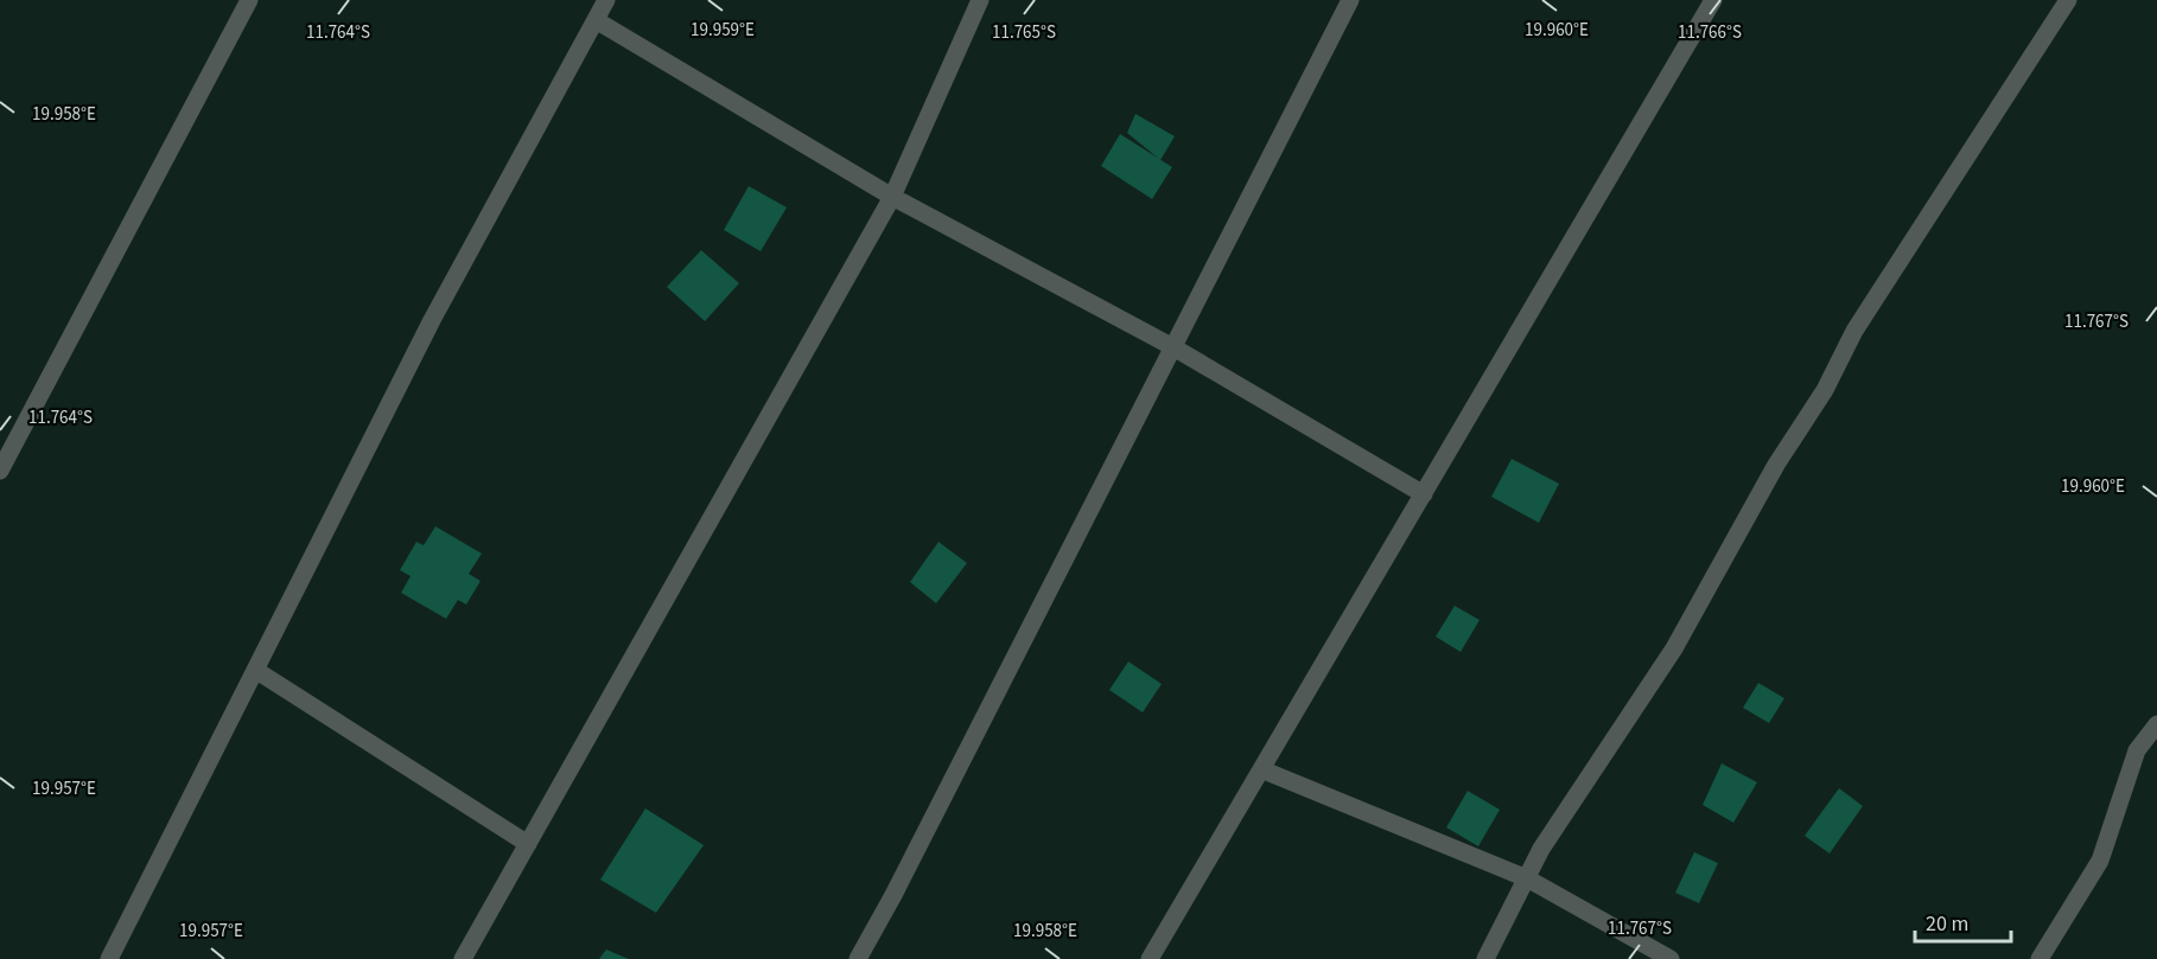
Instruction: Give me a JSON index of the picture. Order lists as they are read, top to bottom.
{
  "scale_bar": "20 m",
  "coordinates": [
    "19.959°E",
    "19.960°E",
    "11.764°S",
    "11.765°S",
    "11.766°S",
    "19.958°E",
    "11.767°S",
    "19.957°E"
  ]
}
